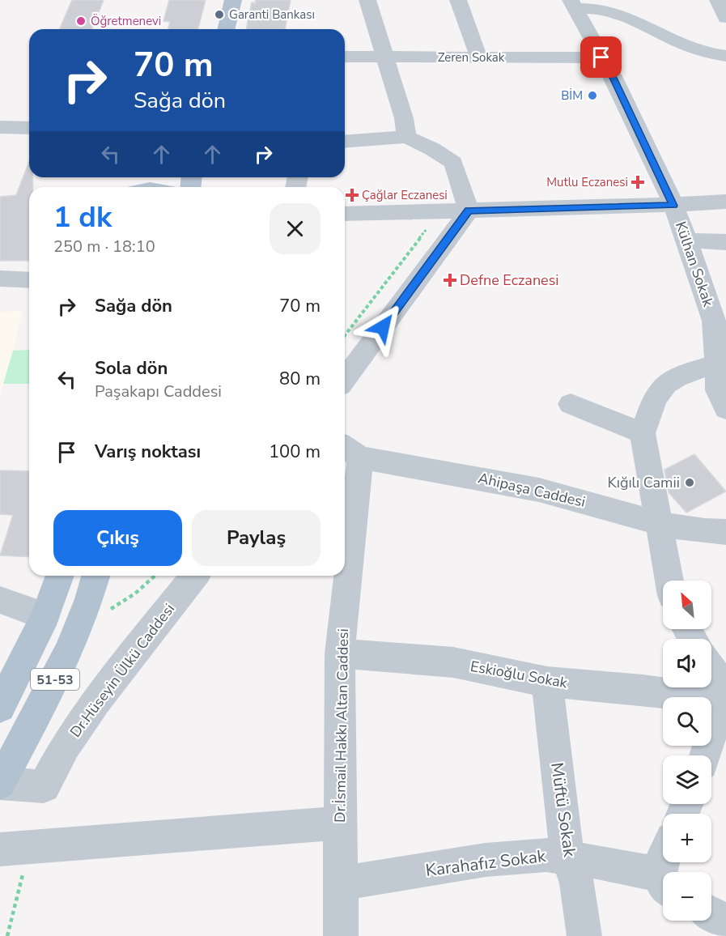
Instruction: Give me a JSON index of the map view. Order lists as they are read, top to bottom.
{
  "streets": {
    "main road": ["51-53"],
    "street": [
      "Zeren Sokak",
      "Külhan Sokak",
      "Ahipaşa Caddesi",
      "Dr.Hüseyin Ülkü Caddesi",
      "Eskioğlu Sokak",
      "Dr.İsmail Hakkı Altan Caddesi",
      "Müftü Sokak",
      "Karahafız Sokak"
    ]
  },
  "crossings": [
    ["Zeren Sokak", "Külhan Sokak"],
    ["Ahipaşa Caddesi", "Dr.İsmail Hakkı Altan Caddesi"],
    ["Dr.Hüseyin Ülkü Caddesi", "51-53"],
    ["Eskioğlu Sokak", "Dr.İsmail Hakkı Altan Caddesi"],
    ["Eskioğlu Sokak", "Müftü Sokak"],
    ["Dr.İsmail Hakkı Altan Caddesi", "Karahafız Sokak"],
    ["Müftü Sokak", "Karahafız Sokak"]
  ],
  "places": {
    "other": [
      "Garanti Bankası",
      "Öğretmenevi",
      "BİM",
      "Kığılı Camii"
    ],
    "health": ["Mutlu Eczanesi", "Çağlar Eczanesi", "Defne Eczanesi"]
  },
  "north": "top left",
  "page": {
    "turn": ["70 m", "Sağa dön"],
    "heading": ["1 dk", "250 m · 18:10"],
    "list": [
      {
        "name": "Sağa dön",
        "value": "70 m"
      },
      {
        "name": "Sola dön",
        "note": "Paşakapı Caddesi",
        "value": "80 m"
      },
      {
        "name": "Varış noktası",
        "value": "100 m"
      }
    ],
    "buttons": ["Çıkış", "Paylaş"],
    "map_buttons": ["+", "−"]
  }
}
